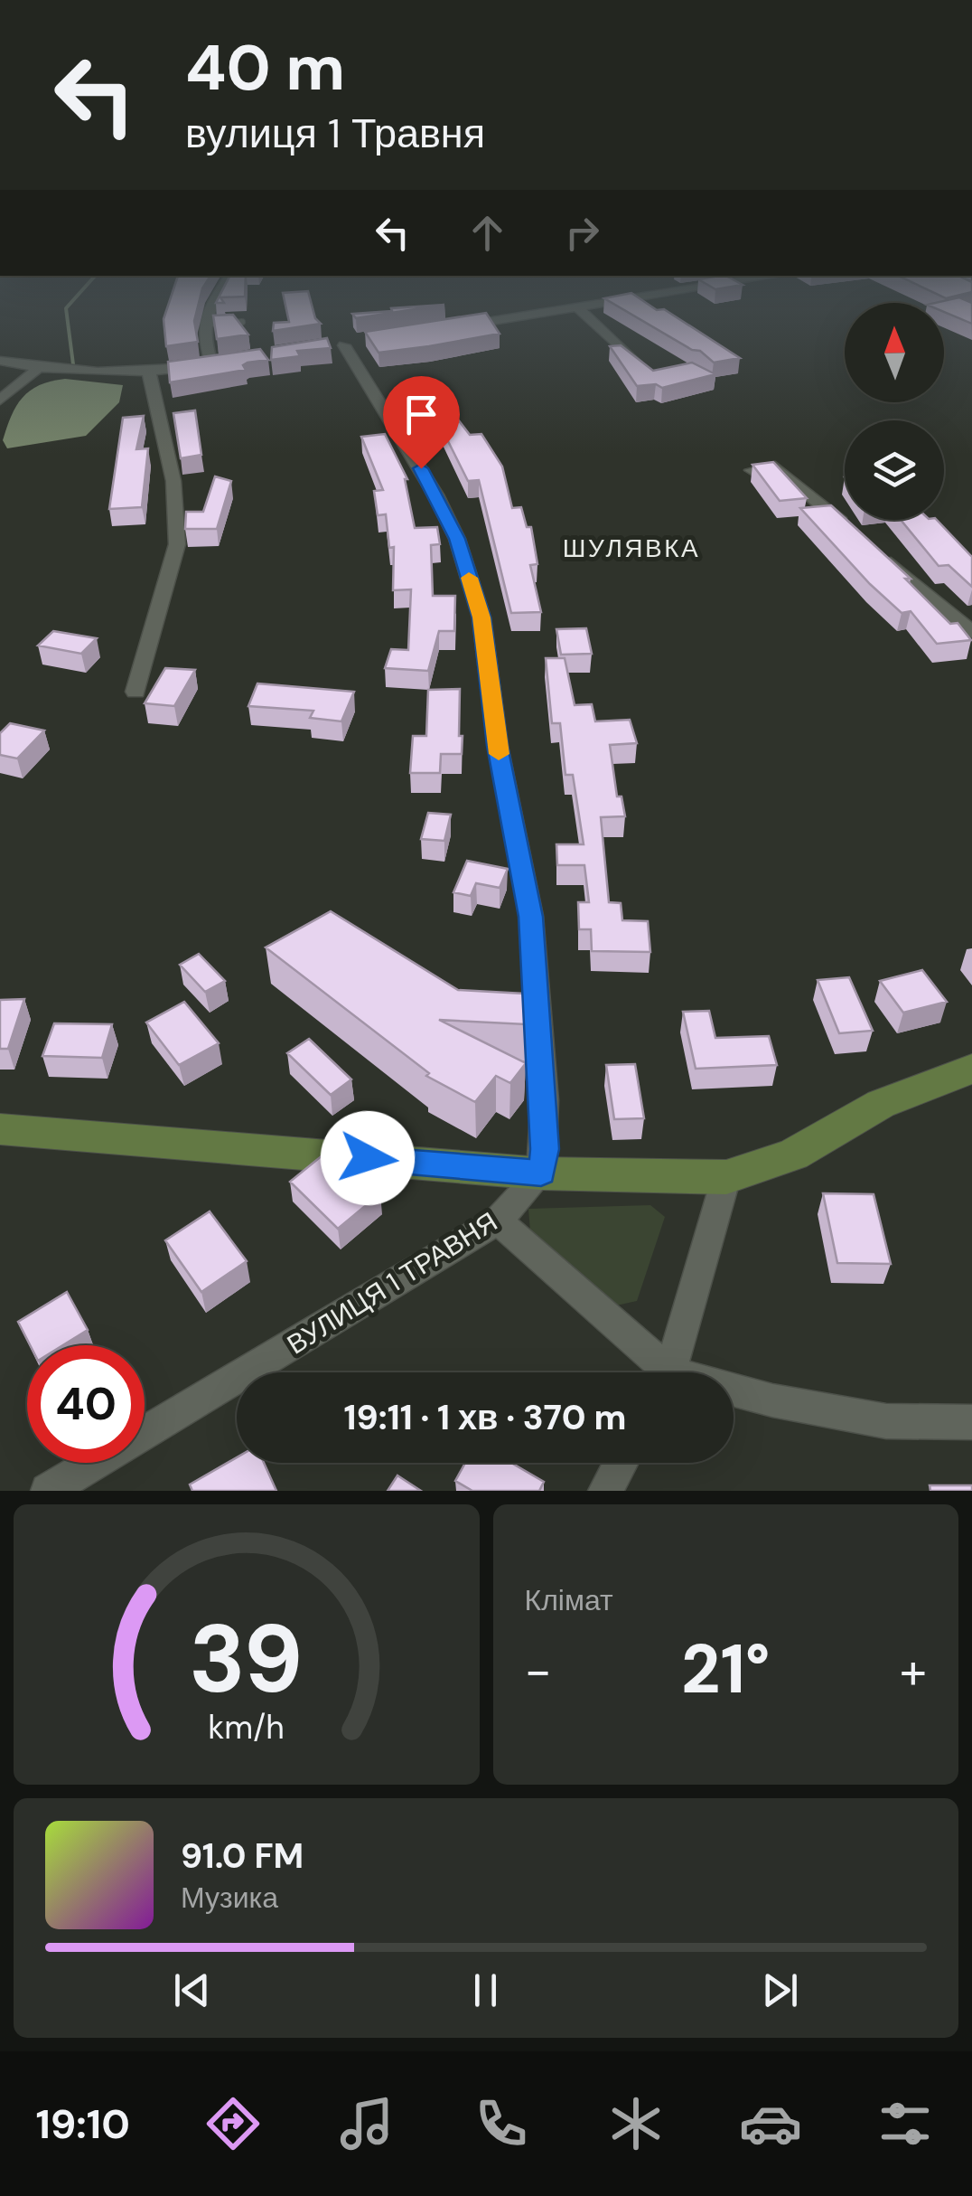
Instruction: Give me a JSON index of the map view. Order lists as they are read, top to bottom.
{
  "streets": {
    "street": ["ВУЛИЦЯ 1 ТРАВНЯ"]
  },
  "districts": ["ШУЛЯВКА"],
  "north": "top",
  "page": {
    "turn": ["40 m", "вулиця 1 Травня"],
    "limit": "40",
    "trip": "19:11 · 1 хв · 370 m",
    "tile": "Клімат",
    "heat": ["−", "21°", "+"],
    "song": ["91.0 FM", "Музика"],
    "tabs": "19:10",
    "gauge": ["39", "km/h"]
  }
}
